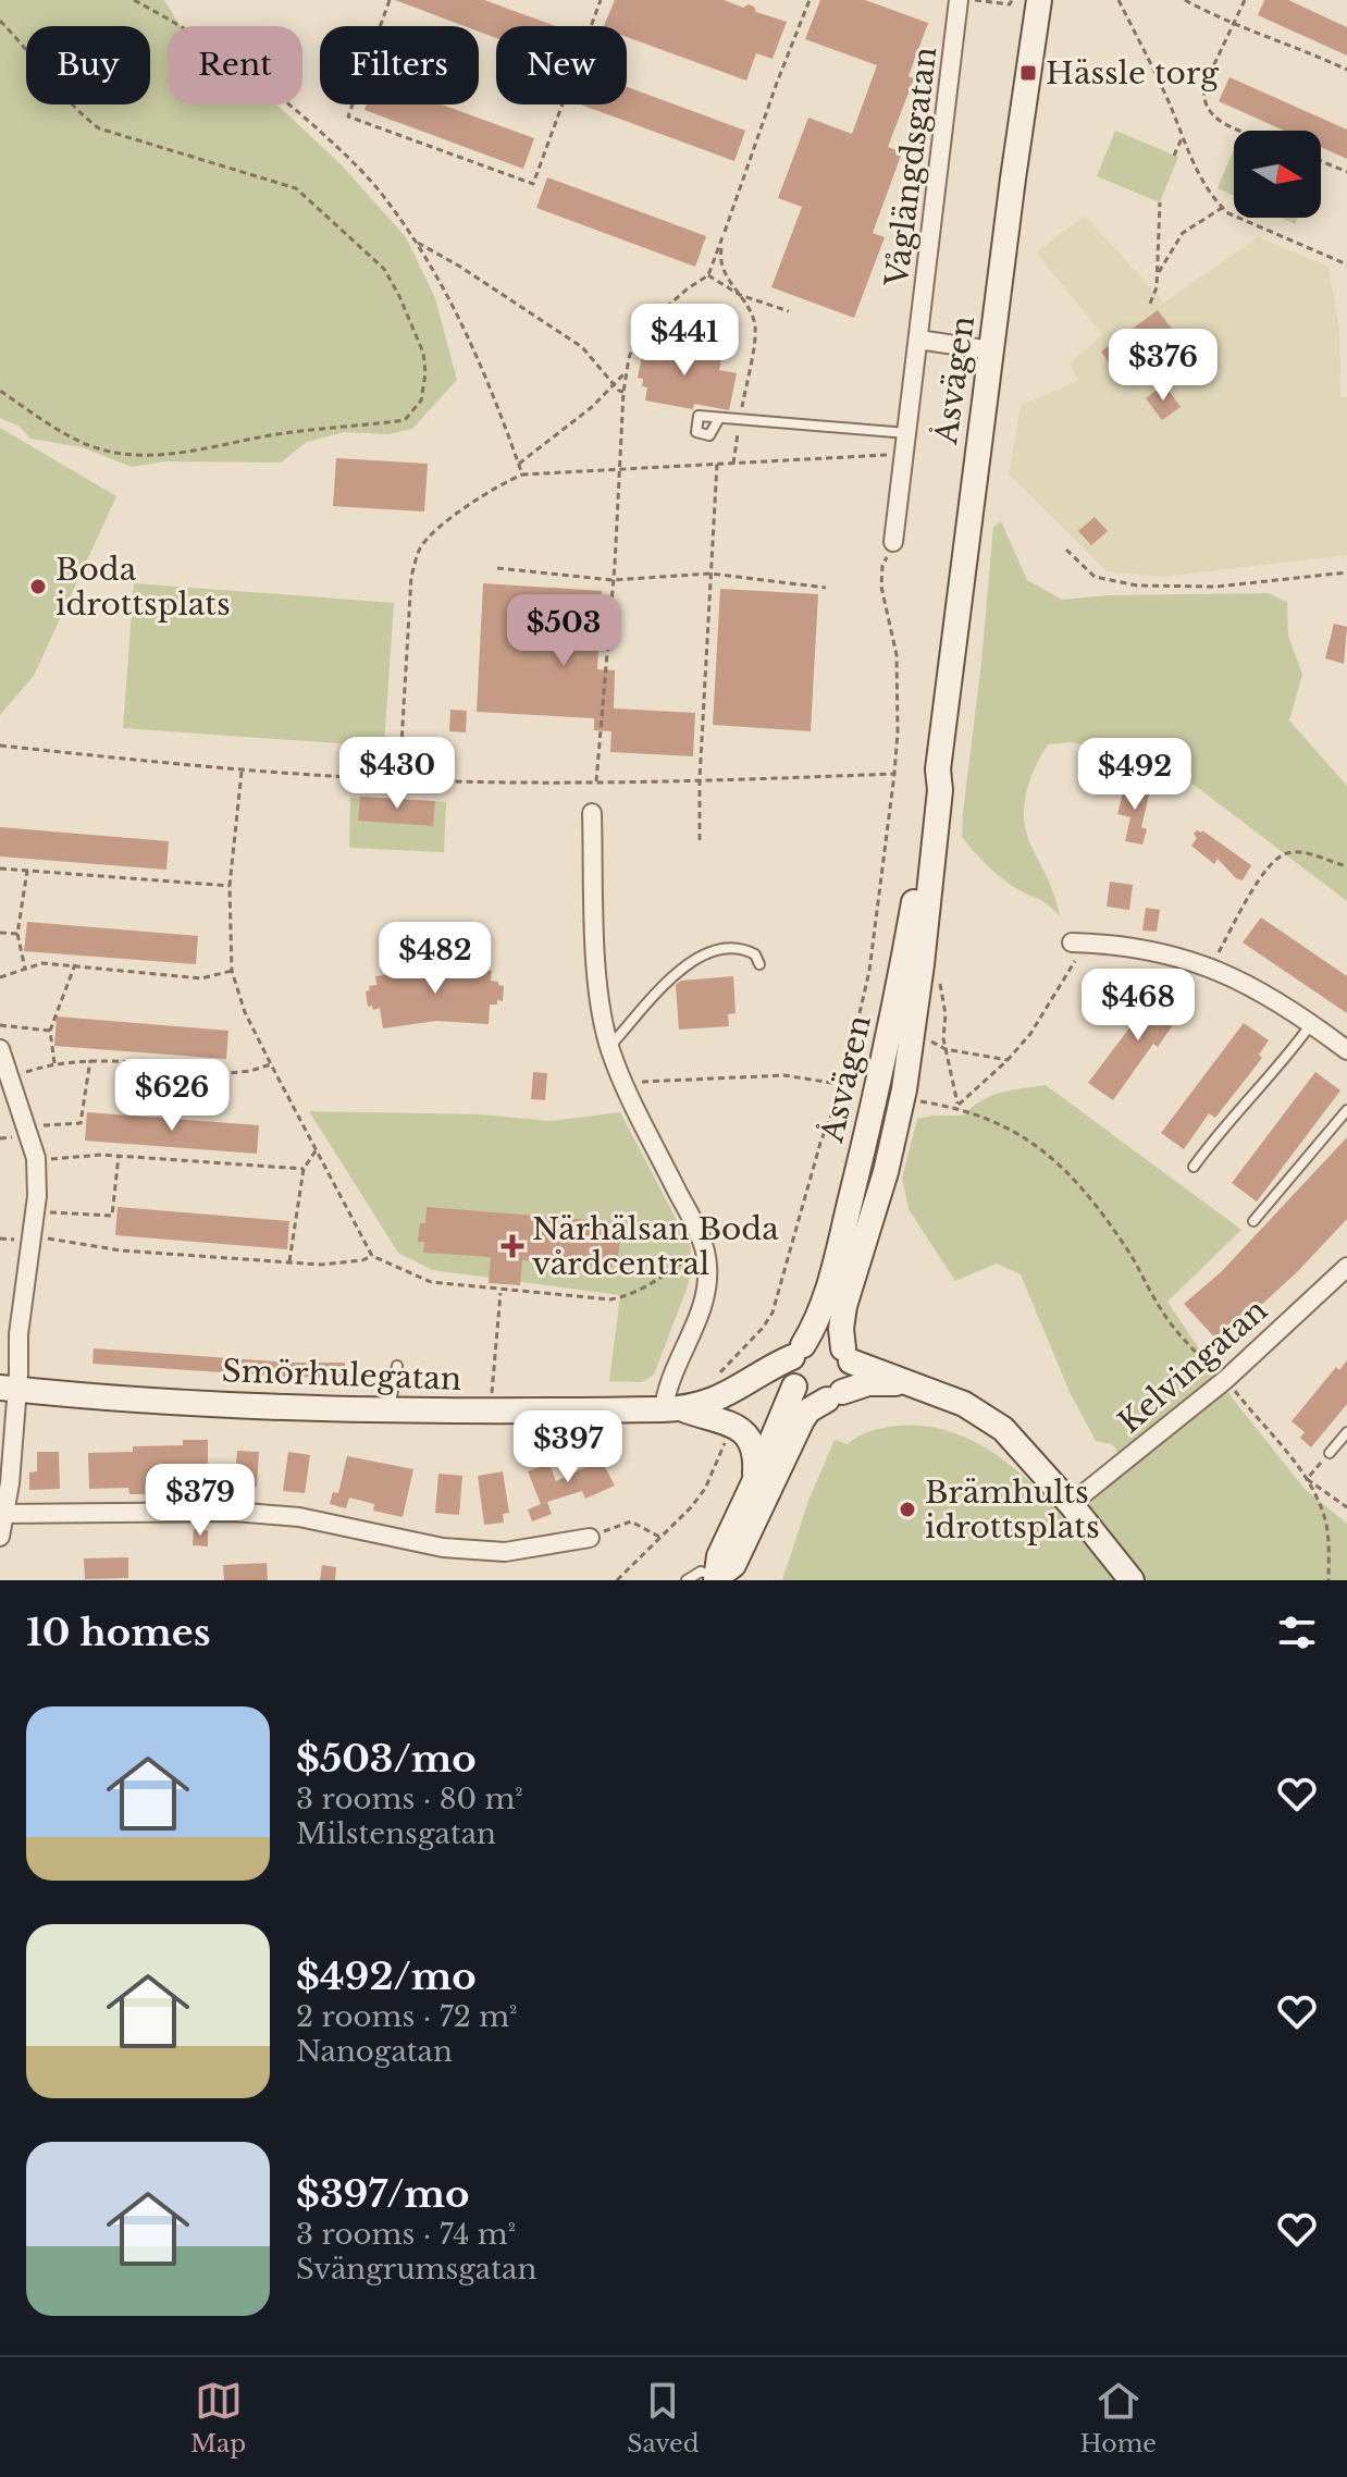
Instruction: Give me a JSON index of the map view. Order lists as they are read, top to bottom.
{
  "streets": {
    "street": [
      "Våglängdsgatan",
      "Åsvägen",
      "Kelvingatan",
      "Smörhulegatan"
    ]
  },
  "crossings": [
    ["Åsvägen", "Smörhulegatan"]
  ],
  "places": {
    "transit": ["Hässle torg"],
    "other": ["Boda idrottsplats", "Brämhults idrottsplats"],
    "health": ["Närhälsan Boda vårdcentral"]
  },
  "north": "right",
  "page": {
    "chip": [
      "Buy",
      "Rent",
      "Filters",
      "New"
    ],
    "price": [
      "$441",
      "$376",
      "$503",
      "$430",
      "$492",
      "$482",
      "$468",
      "$626",
      "$397",
      "$379"
    ],
    "heading": "10 homes",
    "list": [
      {
        "name": "$503/mo",
        "note": "3 rooms · 80 m² · Milstensgatan"
      },
      {
        "name": "$492/mo",
        "note": "2 rooms · 72 m² · Nanogatan"
      },
      {
        "name": "$397/mo",
        "note": "3 rooms · 74 m² · Svängrumsgatan"
      }
    ],
    "tabs": ["Map", "Saved", "Home"]
  }
}
